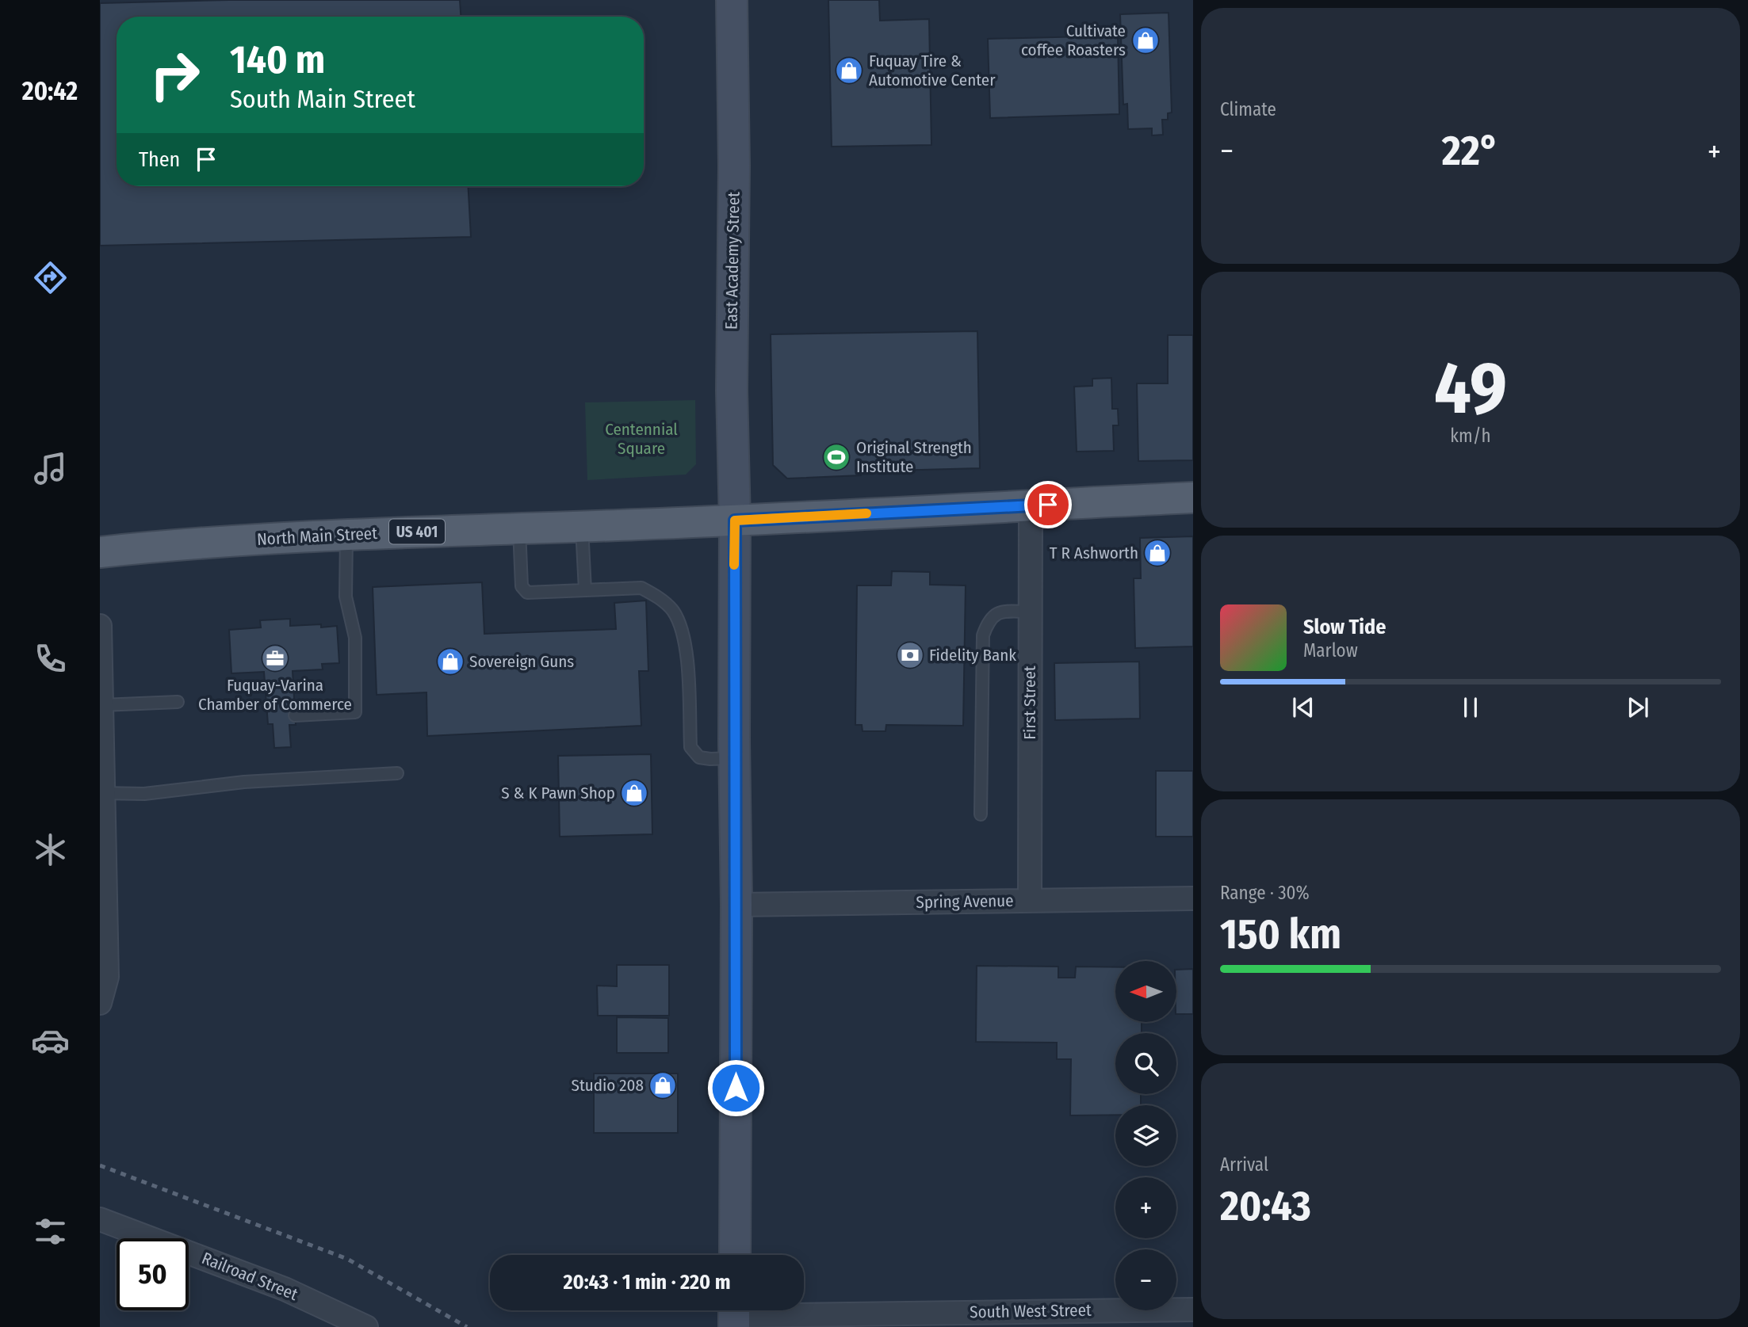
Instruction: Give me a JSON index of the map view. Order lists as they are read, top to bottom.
{
  "streets": {
    "main road": ["East Academy Street", "US 401", "North Main Street"],
    "street": [
      "First Street",
      "Spring Avenue",
      "Railroad Street",
      "South West Street"
    ]
  },
  "crossings": [
    ["East Academy Street", "US 401"],
    ["East Academy Street", "North Main Street"],
    ["East Academy Street", "Spring Avenue"],
    ["US 401", "North Main Street"],
    ["US 401", "First Street"],
    ["First Street", "Spring Avenue"]
  ],
  "parks": ["Centennial Square"],
  "places": {
    "shop": [
      "Cultivate coffee Roasters",
      "Fuquay Tire & Automotive Center",
      "T R Ashworth",
      "Sovereign Guns",
      "S & K Pawn Shop",
      "Studio 208"
    ],
    "sports": ["Original Strength Institute"],
    "bank": ["Fidelity Bank"],
    "office": ["Fuquay-Varina Chamber of Commerce"]
  },
  "north": "left",
  "page": {
    "tabs": "20:42",
    "tile": [
      "Climate",
      ["49", "km/h"],
      ["Range · 30%", "150 km"],
      ["Arrival", "20:43"]
    ],
    "turn": ["140 m", "South Main Street"],
    "heat": ["−", "22°", "+"],
    "then": "Then",
    "song": ["Slow Tide", "Marlow"],
    "map_buttons": ["+", "−"],
    "limit": "50",
    "trip": "20:43 · 1 min · 220 m"
  }
}
